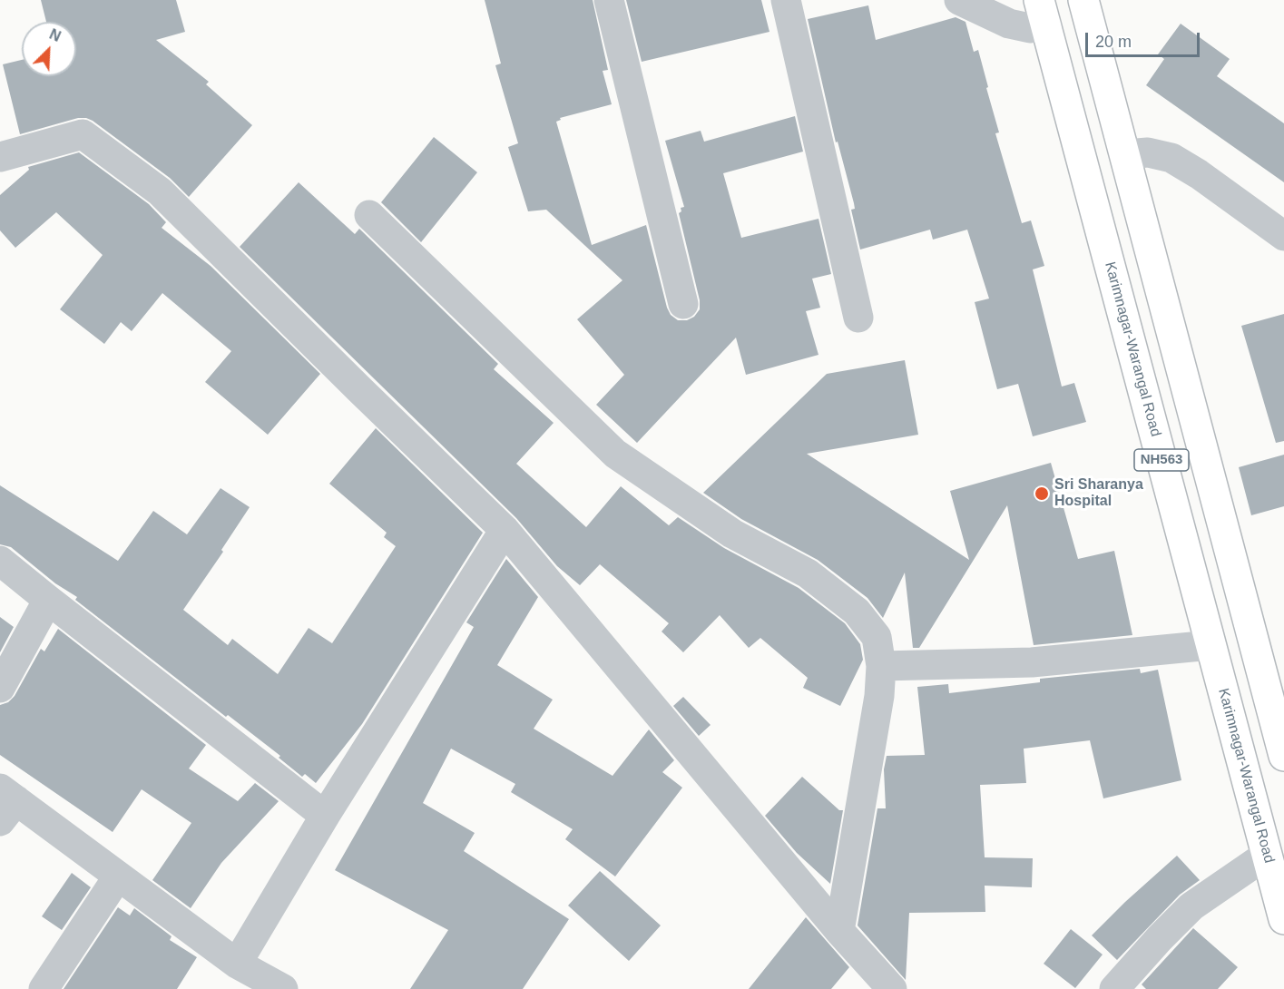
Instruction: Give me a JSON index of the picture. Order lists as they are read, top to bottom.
{
  "streets": {
    "highway": ["Karimnagar-Warangal Road", "NH563"]
  },
  "places": ["Sri Sharanya Hospital"],
  "scale_bar": "20 m",
  "north": "top right"
}
